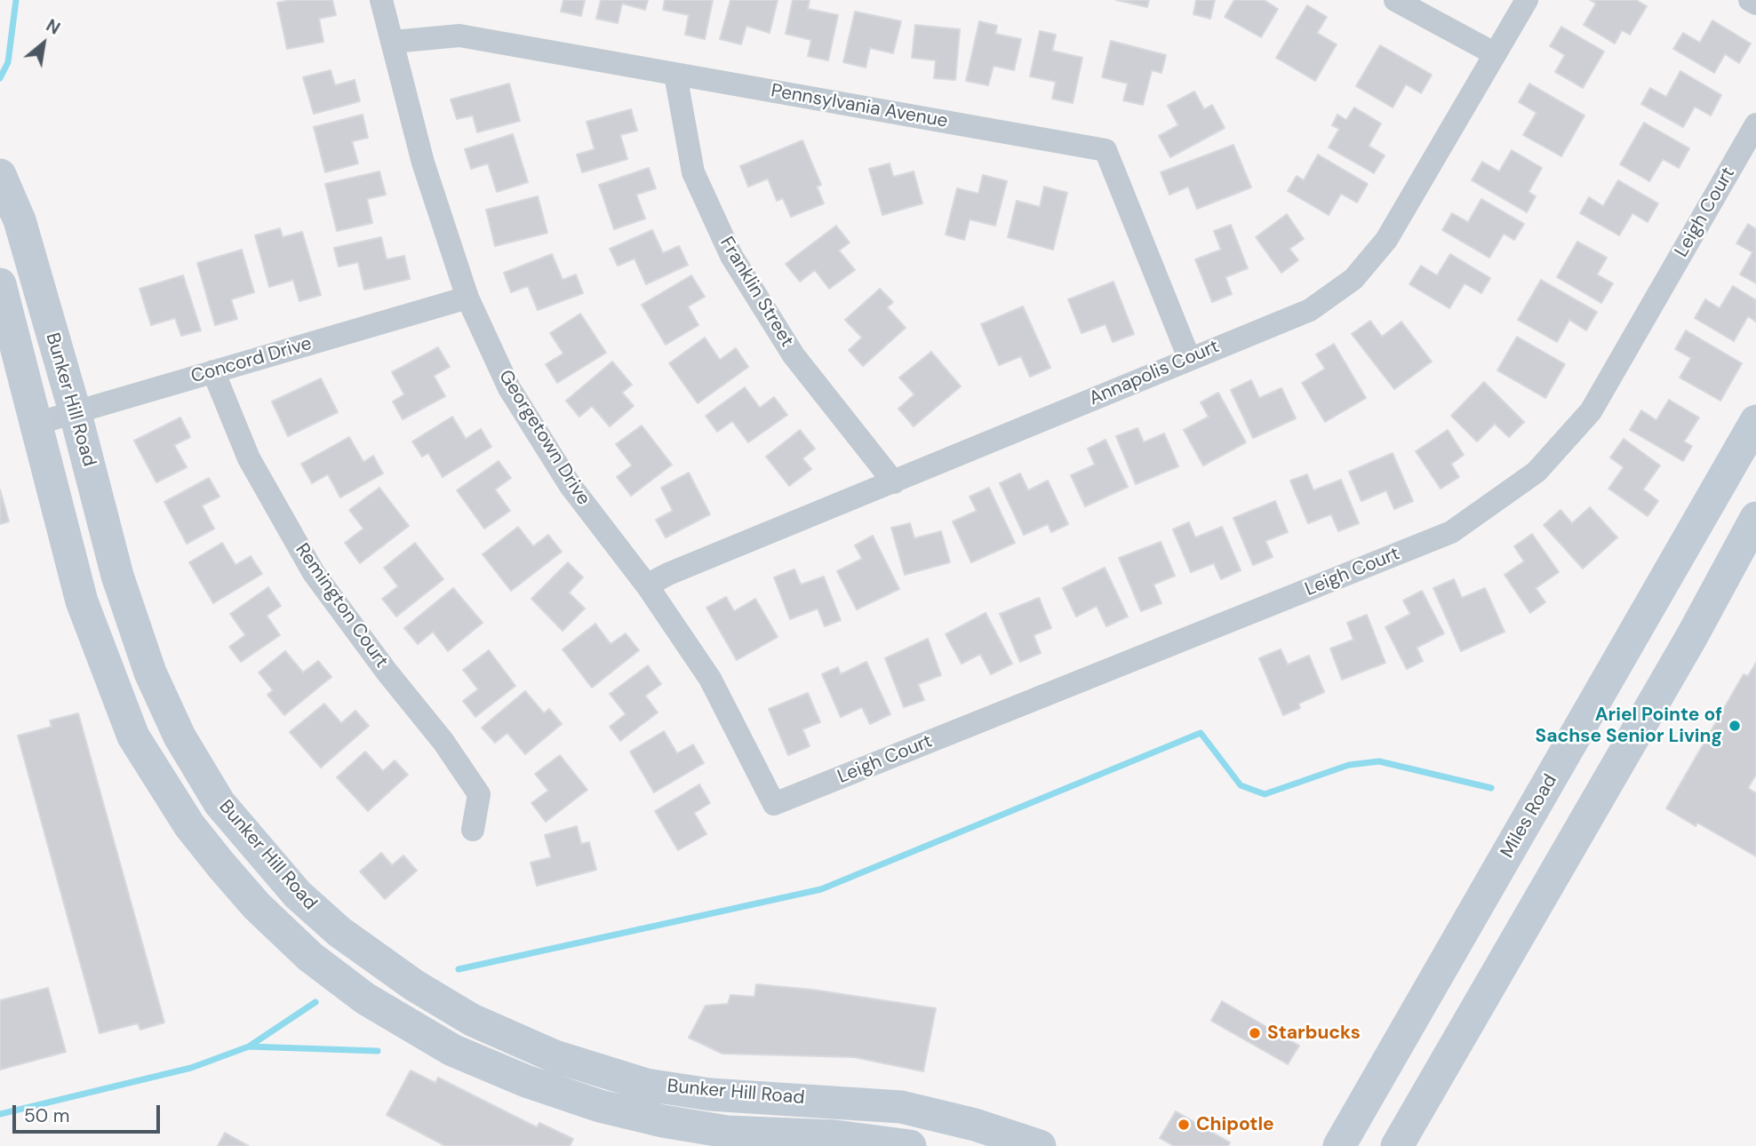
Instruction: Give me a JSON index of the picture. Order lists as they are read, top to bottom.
{
  "streets": {
    "main road": ["Bunker Hill Road", "Miles Road"],
    "street": [
      "Pennsylvania Avenue",
      "Leigh Court",
      "Franklin Street",
      "Concord Drive",
      "Annapolis Court",
      "Georgetown Drive",
      "Remington Court"
    ]
  },
  "crossings": [
    ["Pennsylvania Avenue", "Franklin Street"],
    ["Pennsylvania Avenue", "Annapolis Court"],
    ["Pennsylvania Avenue", "Georgetown Drive"],
    ["Leigh Court", "Georgetown Drive"],
    ["Franklin Street", "Annapolis Court"],
    ["Concord Drive", "Bunker Hill Road"],
    ["Concord Drive", "Georgetown Drive"],
    ["Concord Drive", "Remington Court"],
    ["Annapolis Court", "Georgetown Drive"]
  ],
  "places": ["Ariel Pointe of Sachse Senior Living", "Starbucks", "Chipotle"],
  "scale_bar": "50 m",
  "north": "top right"
}
